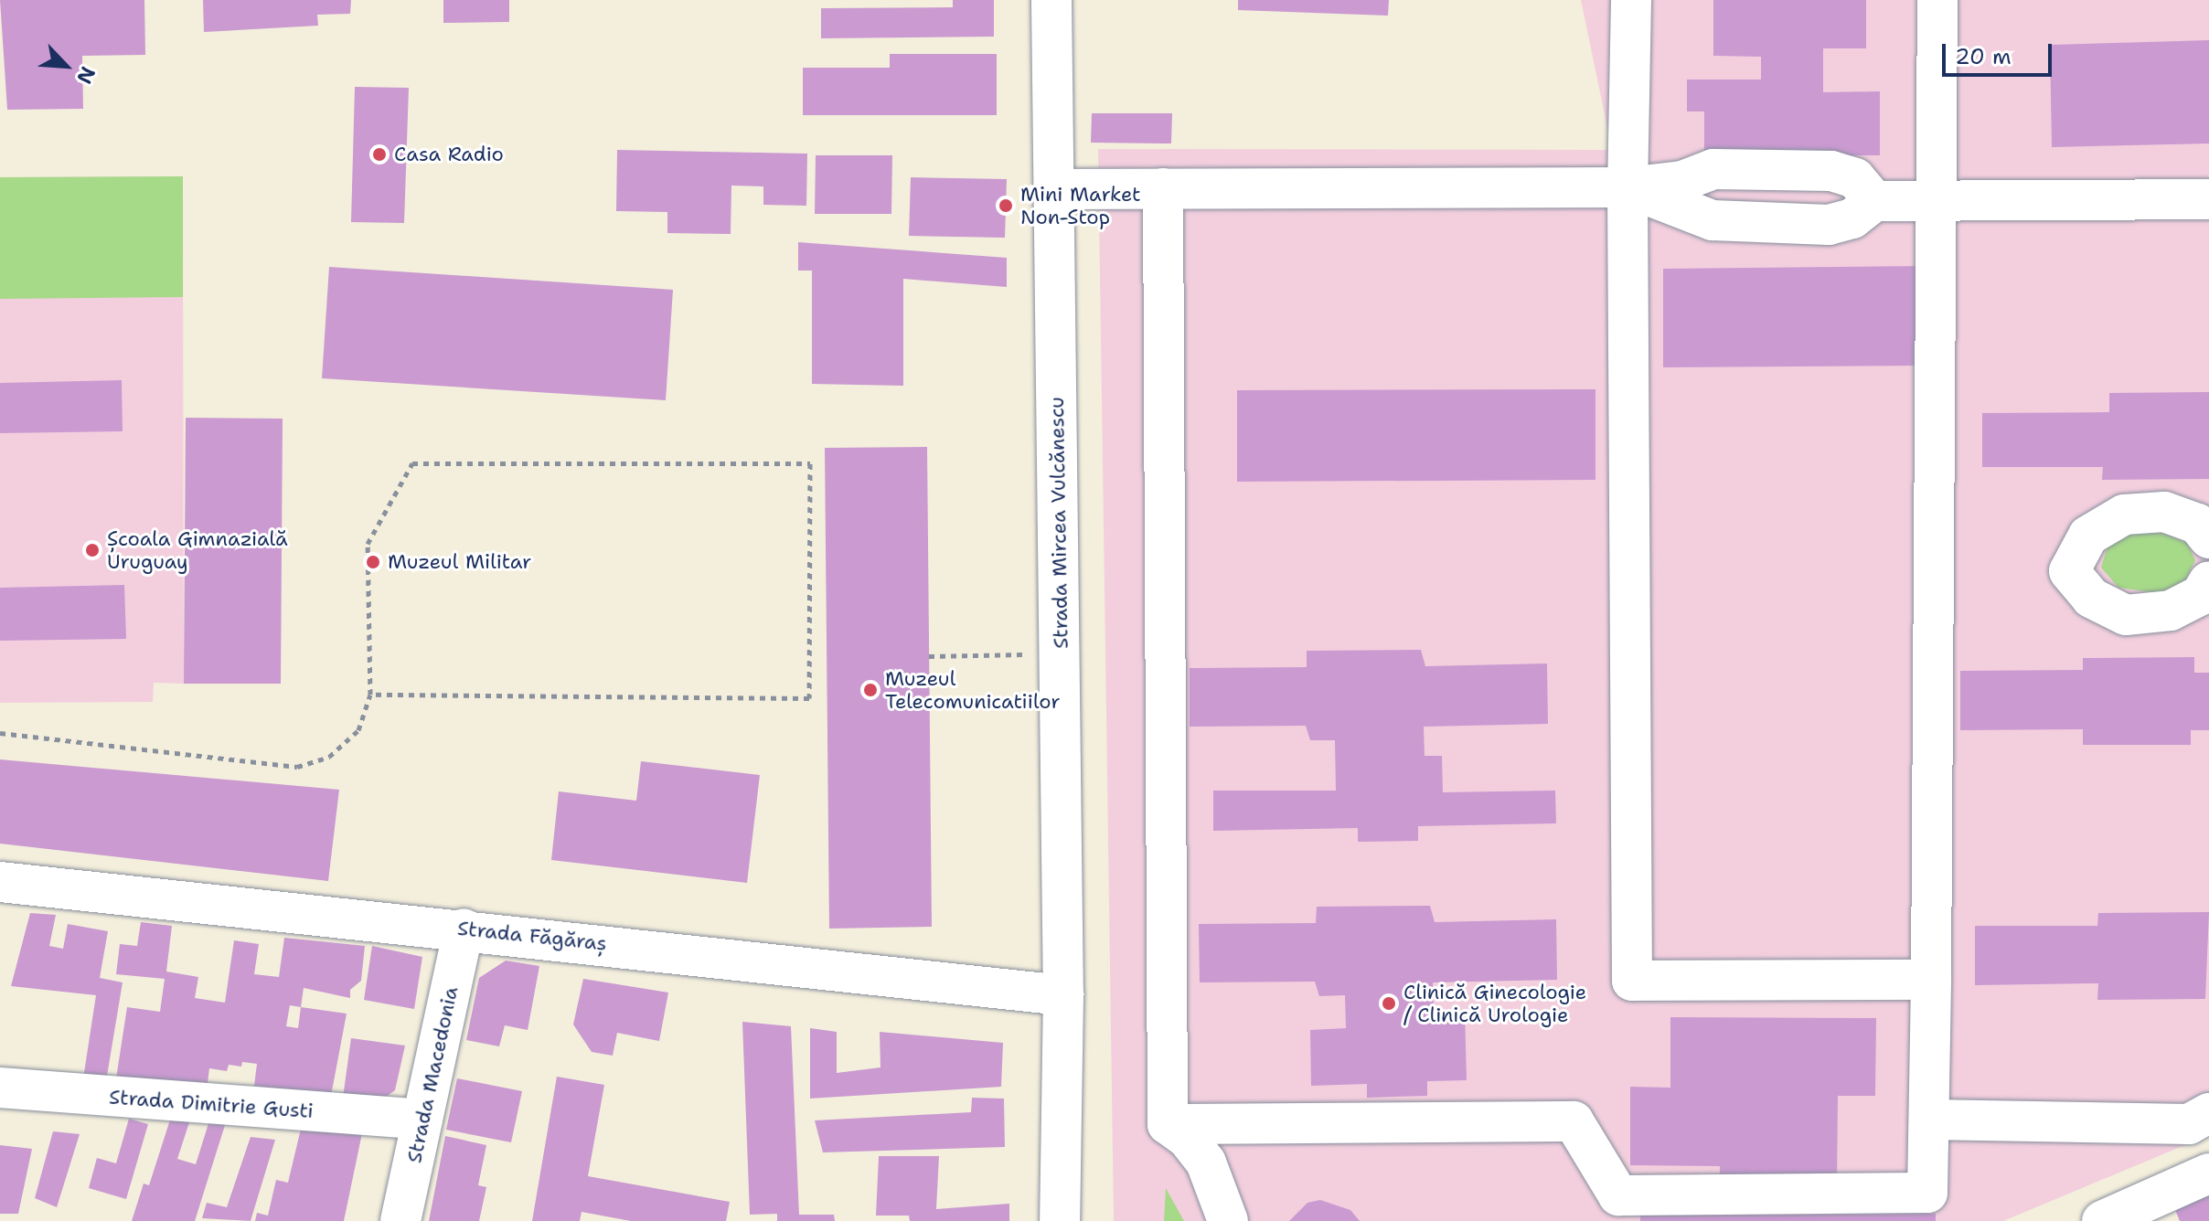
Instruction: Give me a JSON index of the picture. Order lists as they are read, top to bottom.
{
  "streets": {
    "street": [
      "Strada Mircea Vulcănescu",
      "Strada Făgăraș",
      "Strada Macedonia",
      "Strada Dimitrie Gusti"
    ]
  },
  "crossings": [
    ["Strada Mircea Vulcănescu", "Strada Făgăraș"],
    ["Strada Făgăraș", "Strada Macedonia"],
    ["Strada Macedonia", "Strada Dimitrie Gusti"]
  ],
  "places": [
    "Casa Radio",
    "Mini Market Non-Stop",
    "Școala Gimnazială Uruguay",
    "Muzeul Militar",
    "Muzeul Telecomunicatiilor",
    "Clinică Ginecologie / Clinică Urologie"
  ],
  "scale_bar": "20 m",
  "north": "bottom right"
}
